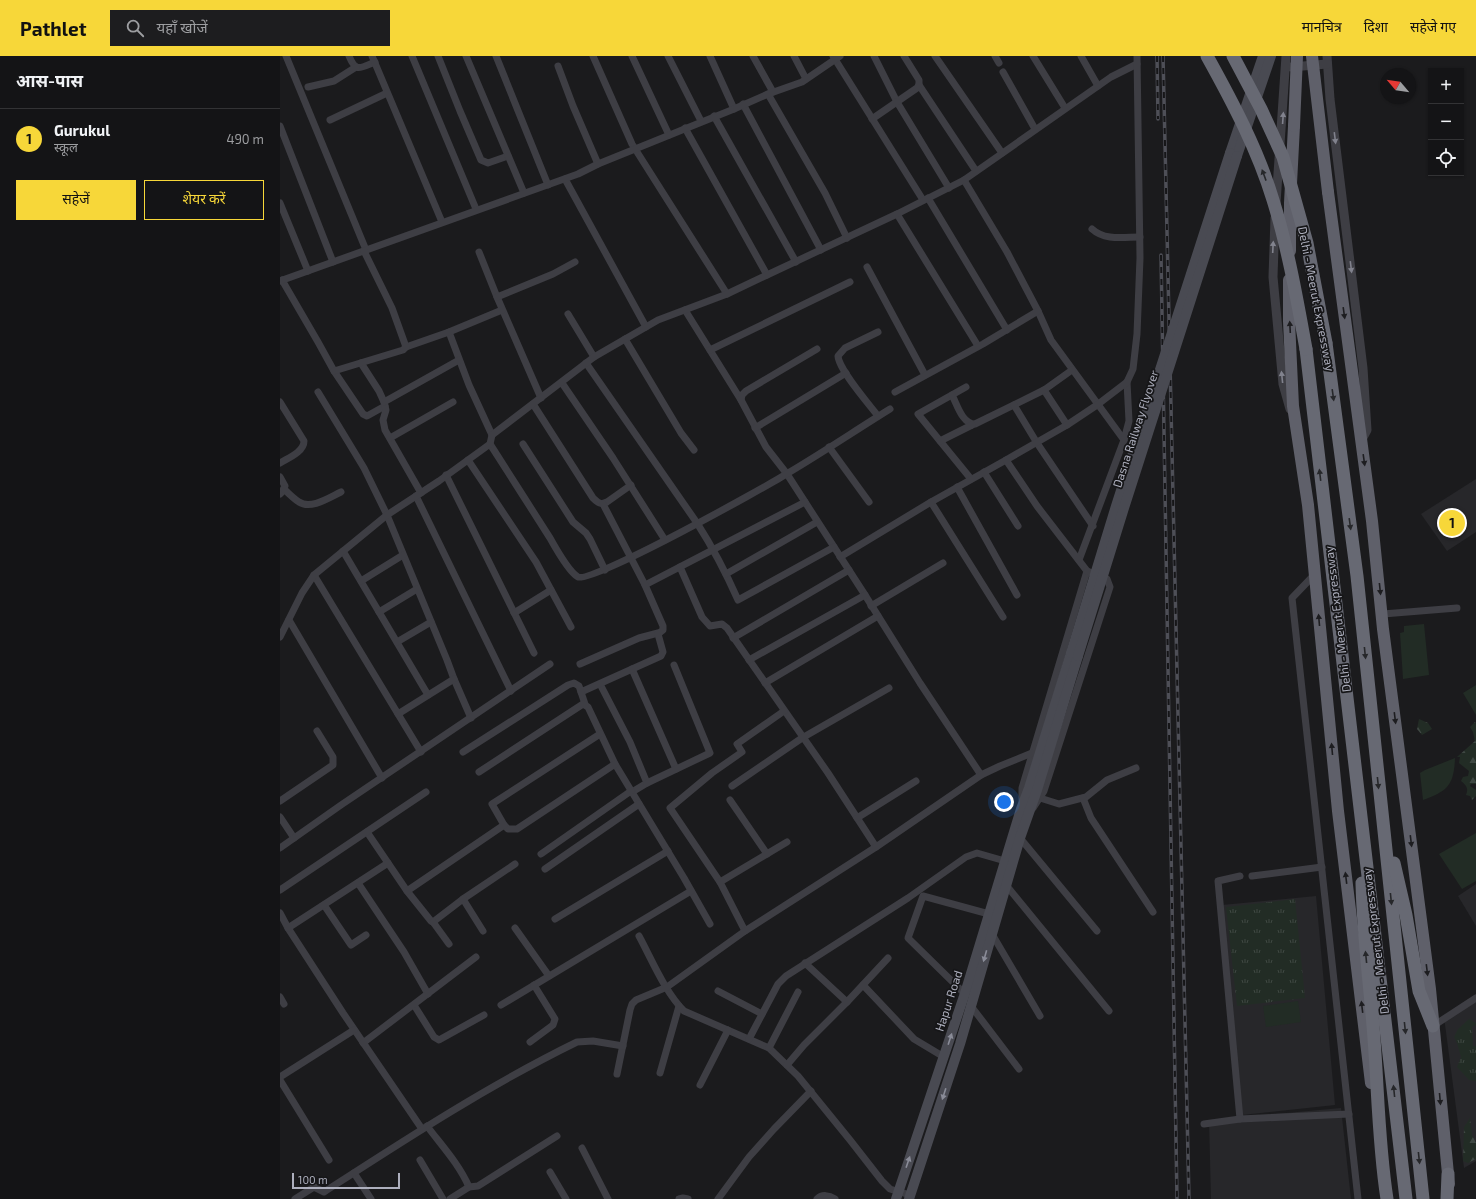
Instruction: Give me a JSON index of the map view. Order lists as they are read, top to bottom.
{
  "streets": {
    "highway": ["Delhi - Meerut Expressway"],
    "main road": ["Dasna Railway Flyover", "Hapur Road"]
  },
  "crossings": [
    ["Dasna Railway Flyover", "Hapur Road"]
  ],
  "scale_bar": "100 m",
  "north": "top left",
  "page": {
    "header": "Pathlet",
    "search": "यहाँ खोजें",
    "nav": ["मानचित्र", "दिशा", "सहेजे गए"],
    "heading": "आस-पास",
    "map_buttons": ["+", "−"],
    "list": [
      {
        "mark": "1",
        "name": "Gurukul",
        "note": "स्कूल",
        "value": "490 m"
      }
    ],
    "buttons": ["सहेजें", "शेयर करें"],
    "pins": "1",
    "scale": "100 m"
  }
}
